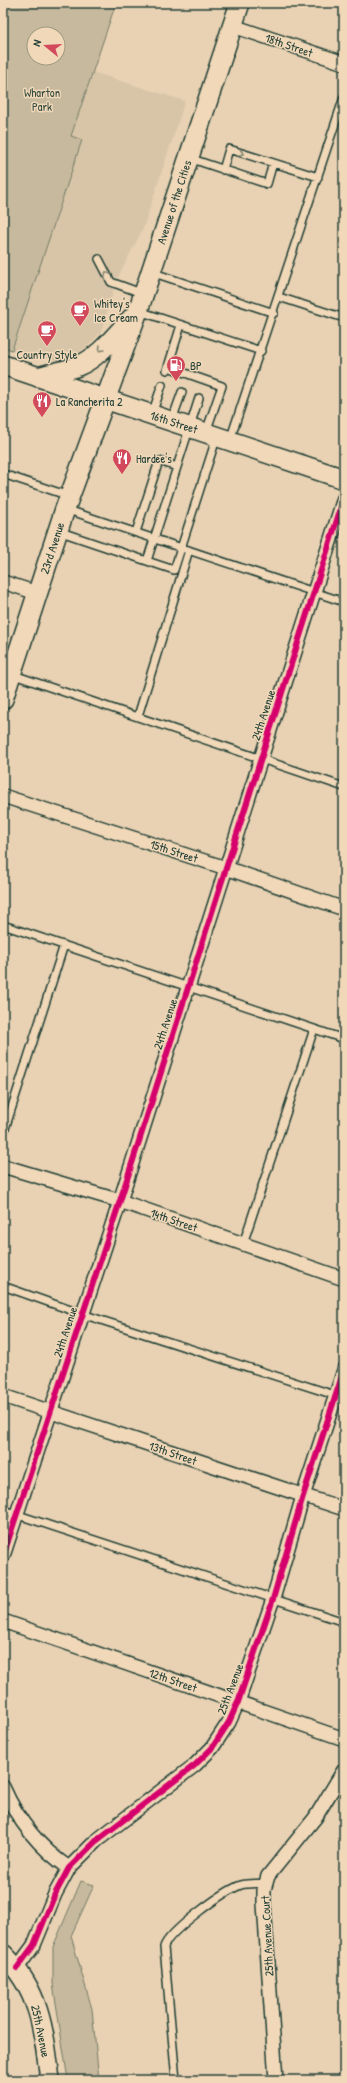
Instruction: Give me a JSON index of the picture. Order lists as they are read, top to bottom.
{
  "streets": {
    "main road": [
      "Avenue of the Cities",
      "16th Street",
      "23rd Avenue",
      "25th Avenue"
    ],
    "street": [
      "18th Street",
      "24th Avenue",
      "15th Street",
      "14th Street",
      "13th Street",
      "12th Street",
      "25th Avenue Court"
    ]
  },
  "crossings": [
    ["18th Street", "Avenue of the Cities"],
    ["Avenue of the Cities", "16th Street"],
    ["Avenue of the Cities", "23rd Avenue"],
    ["16th Street", "23rd Avenue"],
    ["24th Avenue", "15th Street"],
    ["24th Avenue", "14th Street"],
    ["24th Avenue", "13th Street"],
    ["13th Street", "25th Avenue"],
    ["12th Street", "25th Avenue"]
  ],
  "parks": ["Wharton Park"],
  "places": {
    "cafe": ["Whitey's Ice Cream", "Country Style"],
    "fuel station": ["BP"],
    "restaurant": ["La Rancherita 2", "Hardee's"]
  },
  "north": "left"
}
